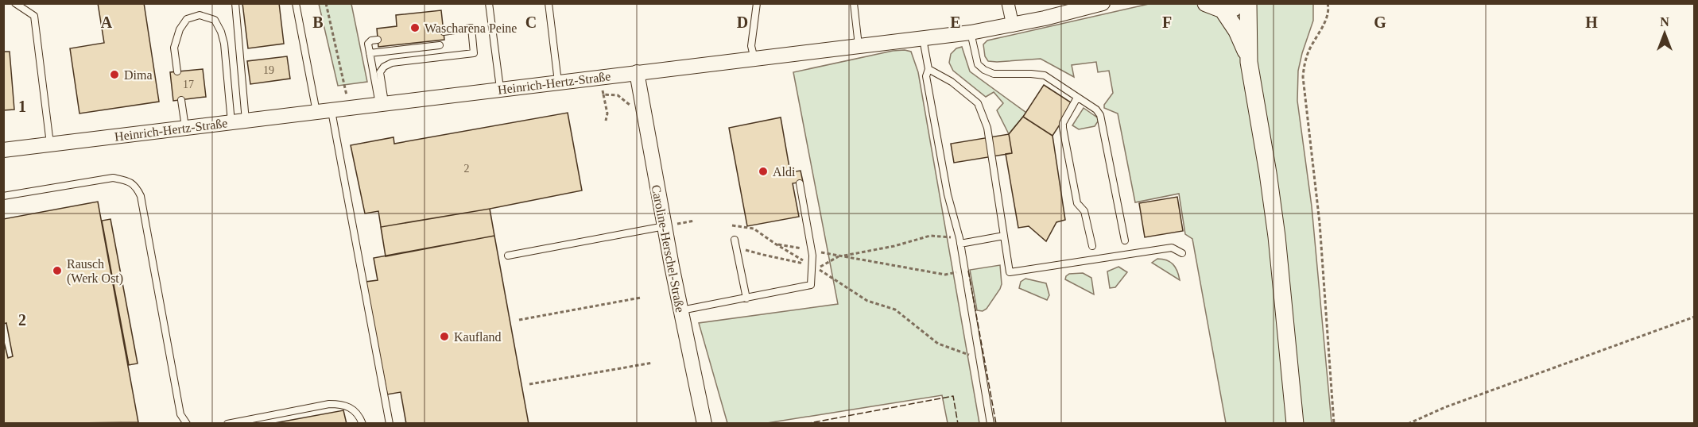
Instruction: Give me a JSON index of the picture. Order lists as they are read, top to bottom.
{
  "streets": {
    "street": ["Heinrich-Hertz-Straße", "Caroline-Herschel-Straße"]
  },
  "crossings": [
    ["Heinrich-Hertz-Straße", "Caroline-Herschel-Straße"]
  ],
  "places": [
    "Wascharena Peine",
    "Dima",
    "Aldi",
    "Rausch (Werk Ost)",
    "Kaufland"
  ],
  "house_numbers": ["19", "17", "2"],
  "north": "top",
  "grid": {
    "columns": [
      "A",
      "B",
      "C",
      "D",
      "E",
      "F",
      "G",
      "H"
    ],
    "rows": ["1", "2"]
  }
}
